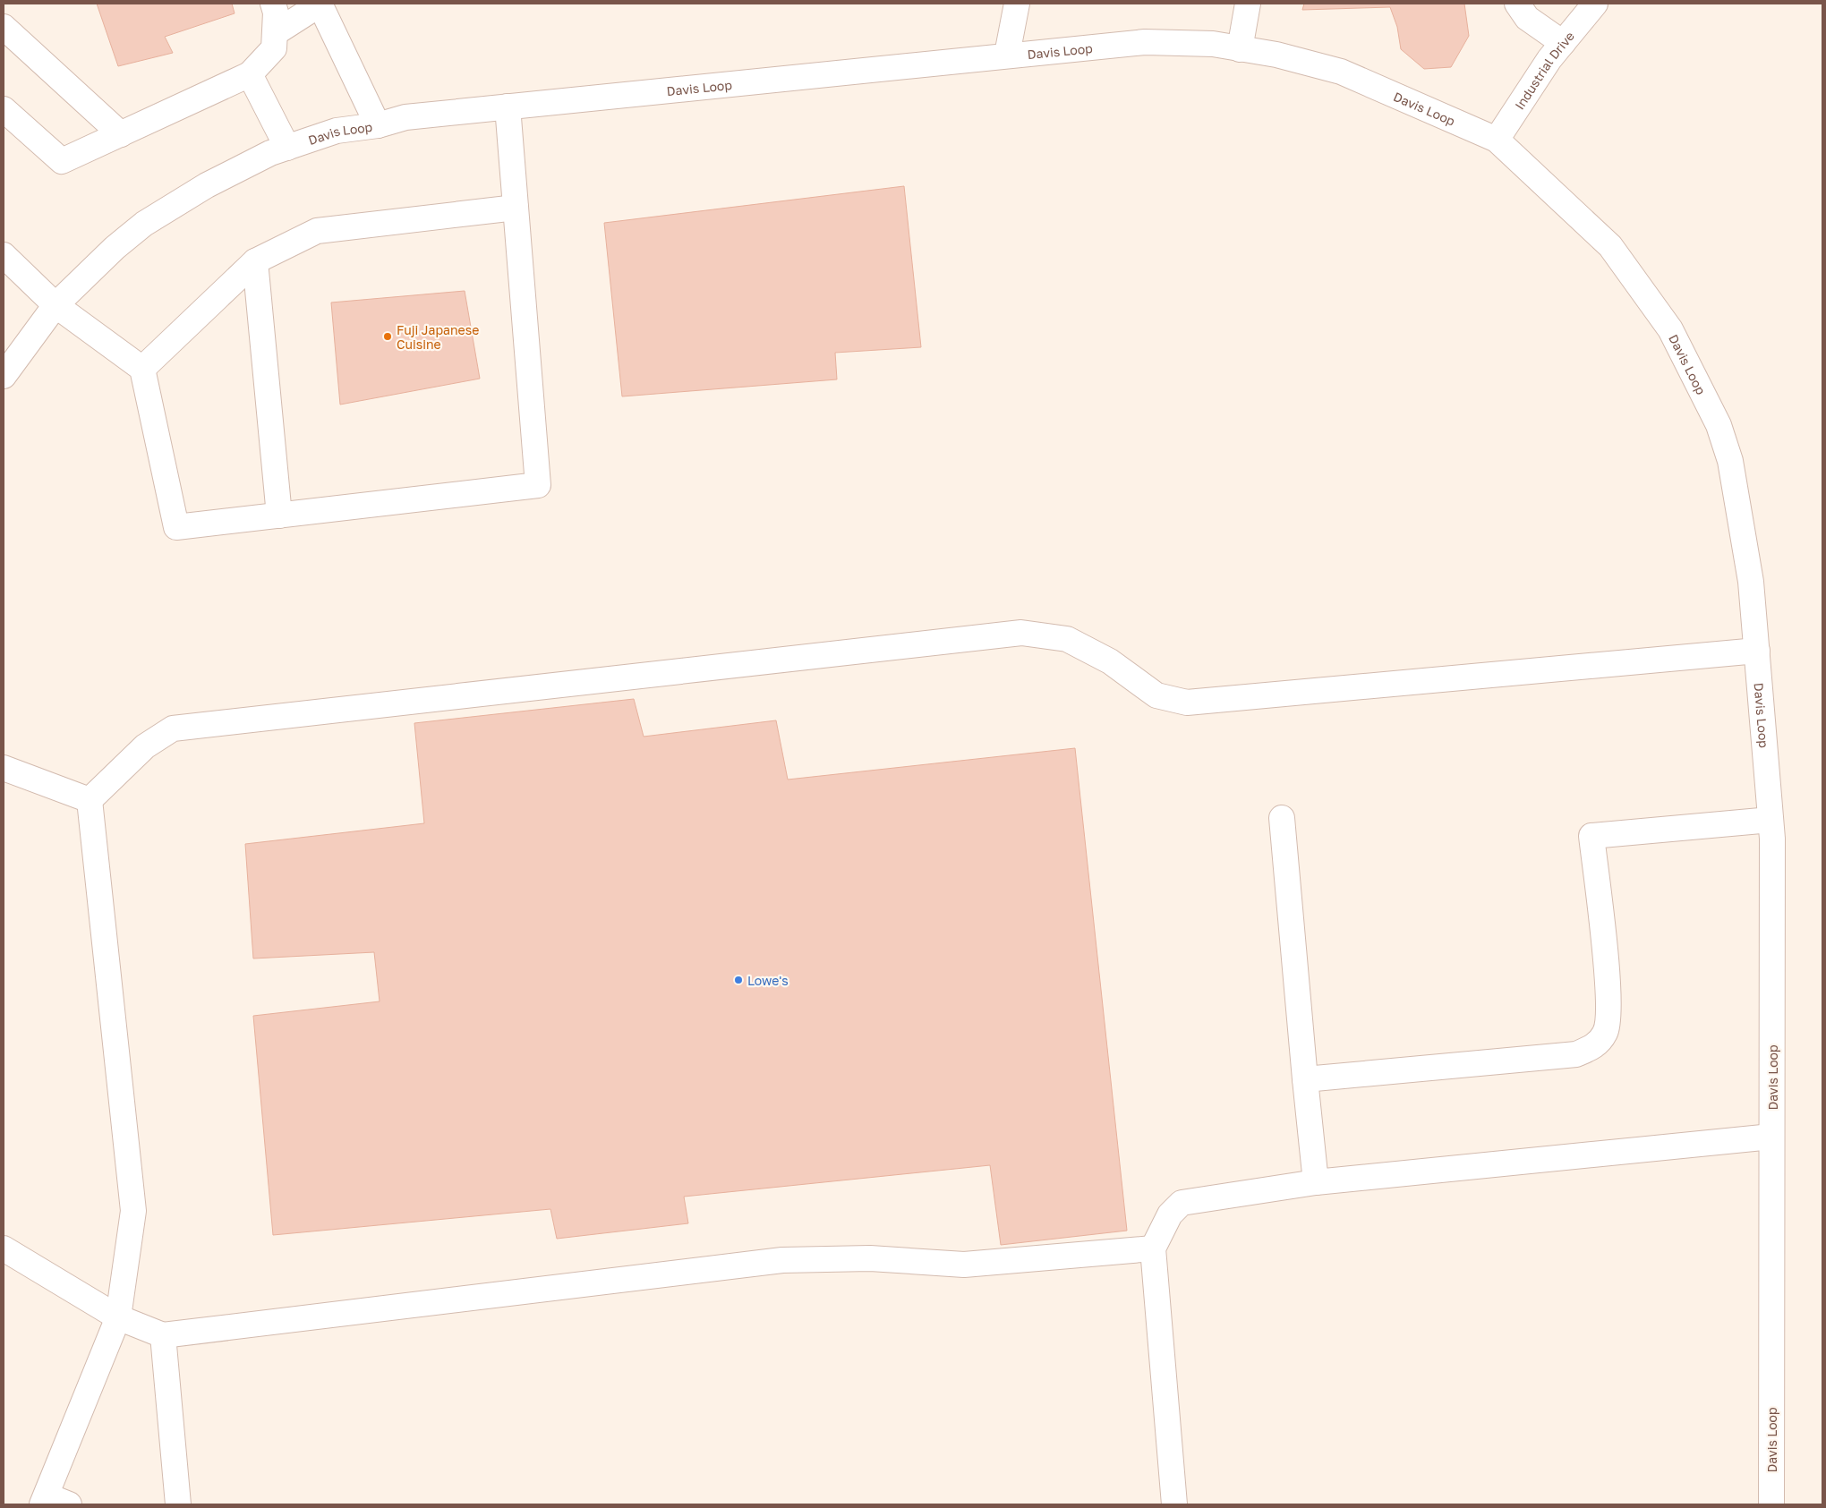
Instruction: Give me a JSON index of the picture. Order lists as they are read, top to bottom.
{
  "streets": {
    "street": ["Davis Loop", "Industrial Drive"]
  },
  "crossings": [
    ["Davis Loop", "Industrial Drive"]
  ],
  "places": ["Fuji Japanese Cuisine", "Lowe's"]
}
